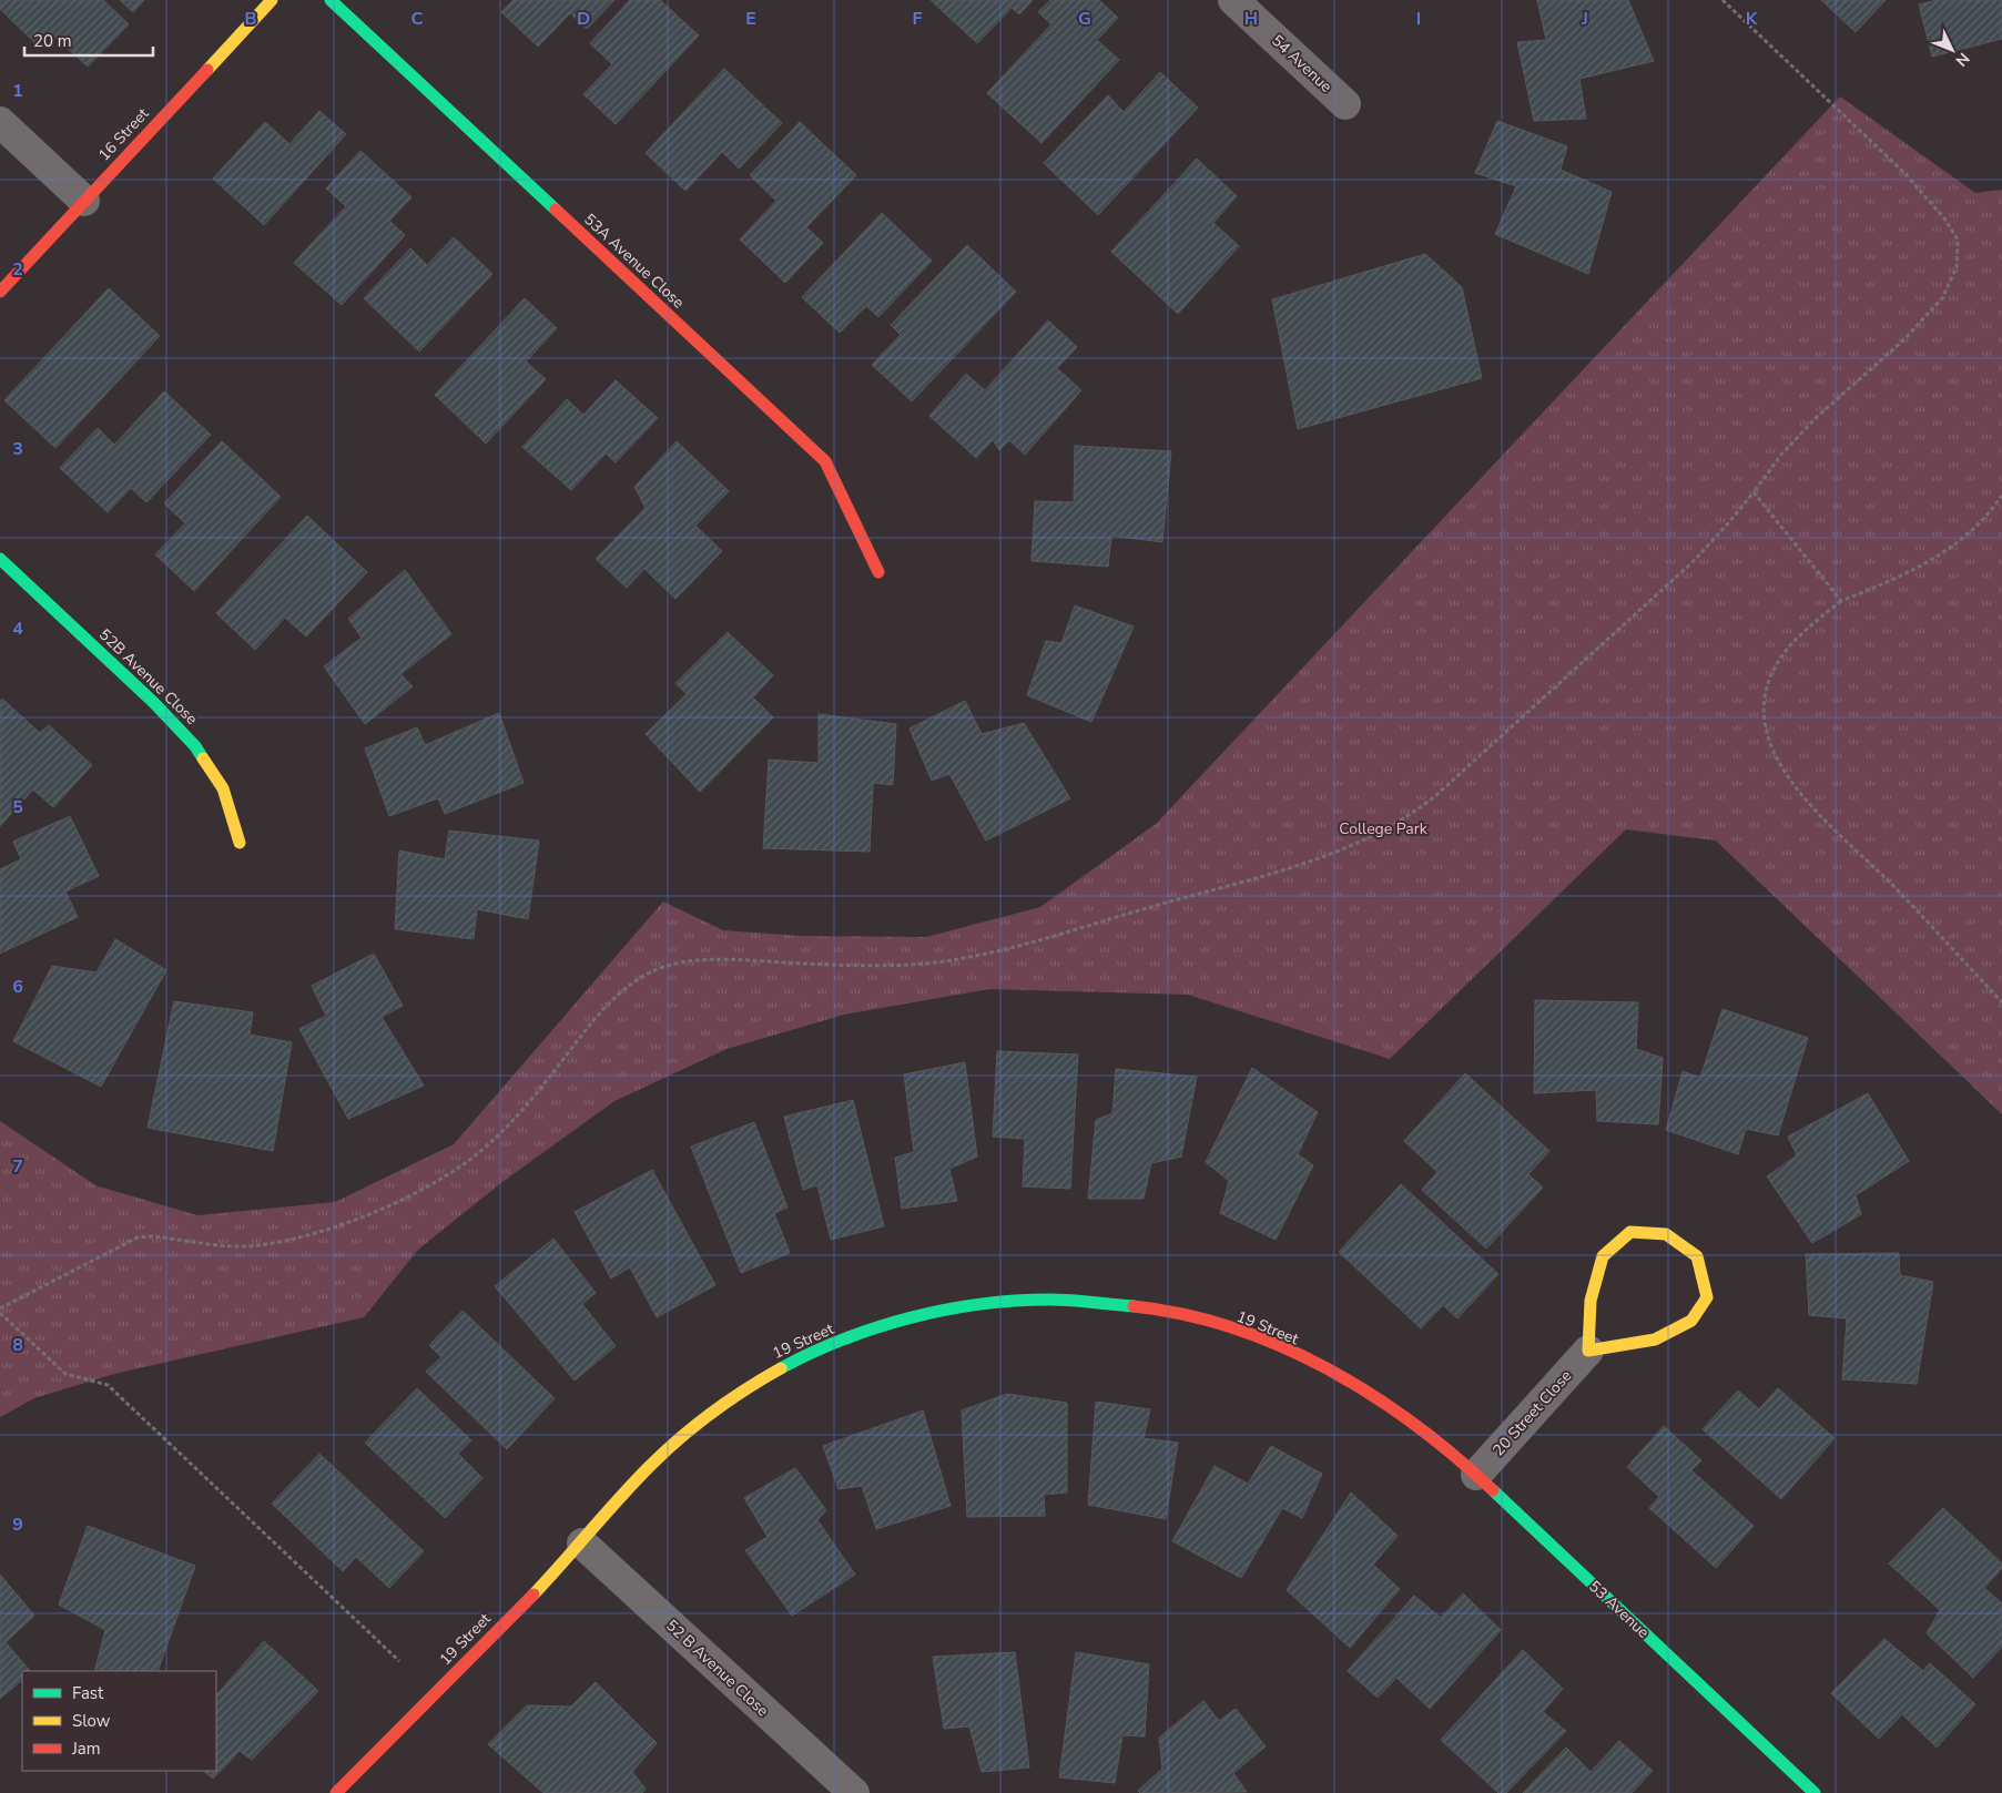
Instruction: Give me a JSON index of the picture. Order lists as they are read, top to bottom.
{
  "streets": {
    "street": [
      "54 Avenue",
      "16 Street",
      "53A Avenue Close",
      "52B Avenue Close",
      "19 Street",
      "20 Street Close",
      "53 Avenue",
      "52 B Avenue Close"
    ]
  },
  "crossings": [
    ["19 Street", "53 Avenue"],
    ["19 Street", "52 B Avenue Close"],
    ["20 Street Close", "53 Avenue"]
  ],
  "parks": ["College Park"],
  "legend": ["Fast", "Slow", "Jam"],
  "scale_bar": "20 m",
  "north": "bottom right",
  "grid": {
    "columns": [
      "B",
      "C",
      "D",
      "E",
      "F",
      "G",
      "H",
      "I",
      "J",
      "K"
    ],
    "rows": [
      "1",
      "2",
      "3",
      "4",
      "5",
      "6",
      "7",
      "8",
      "9"
    ]
  }
}
